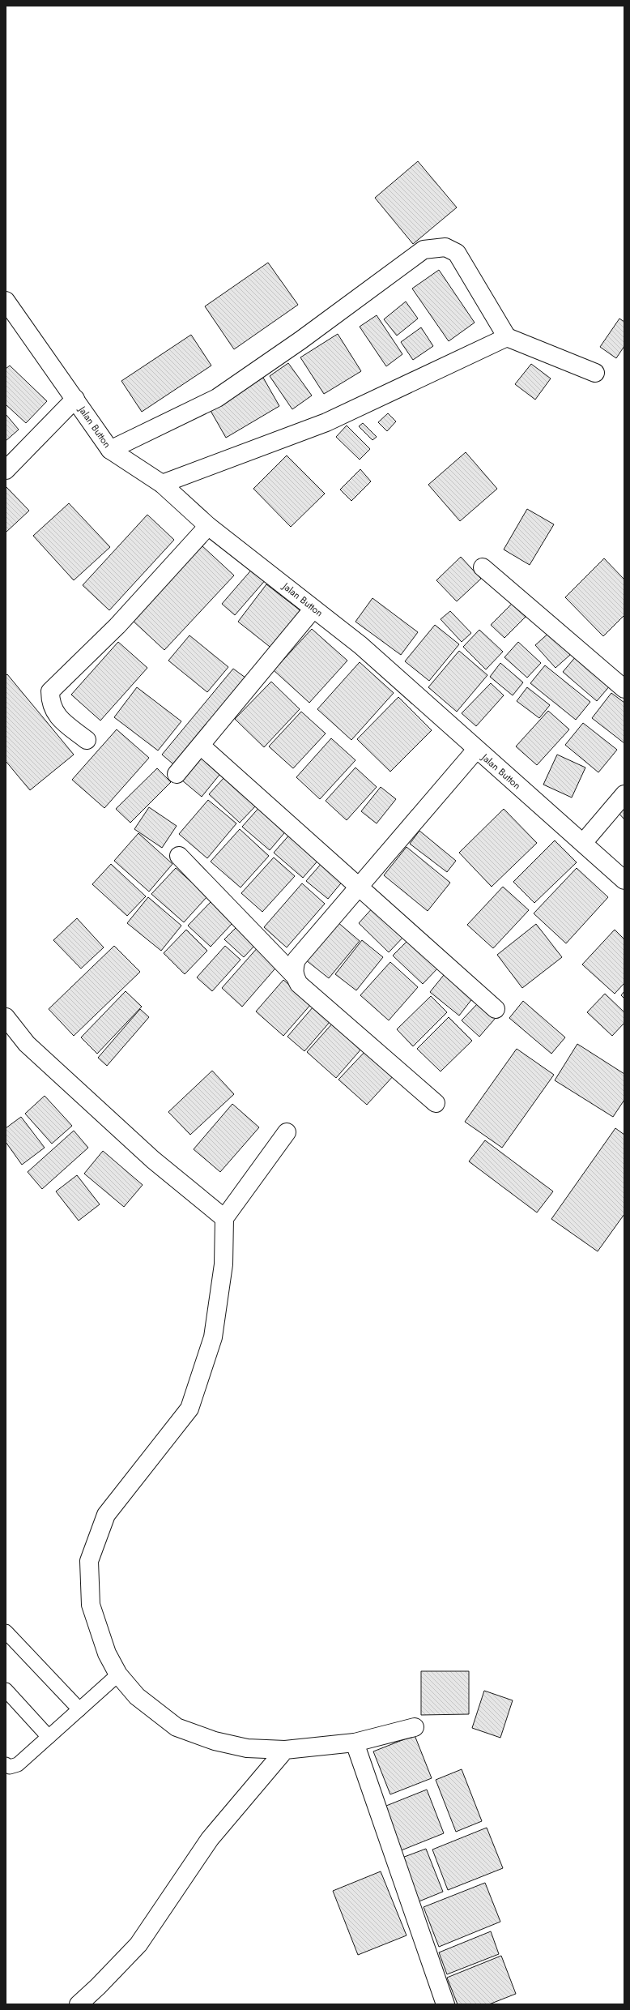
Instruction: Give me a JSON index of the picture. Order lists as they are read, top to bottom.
{
  "streets": {
    "street": ["Jalan Button"]
  }
}
